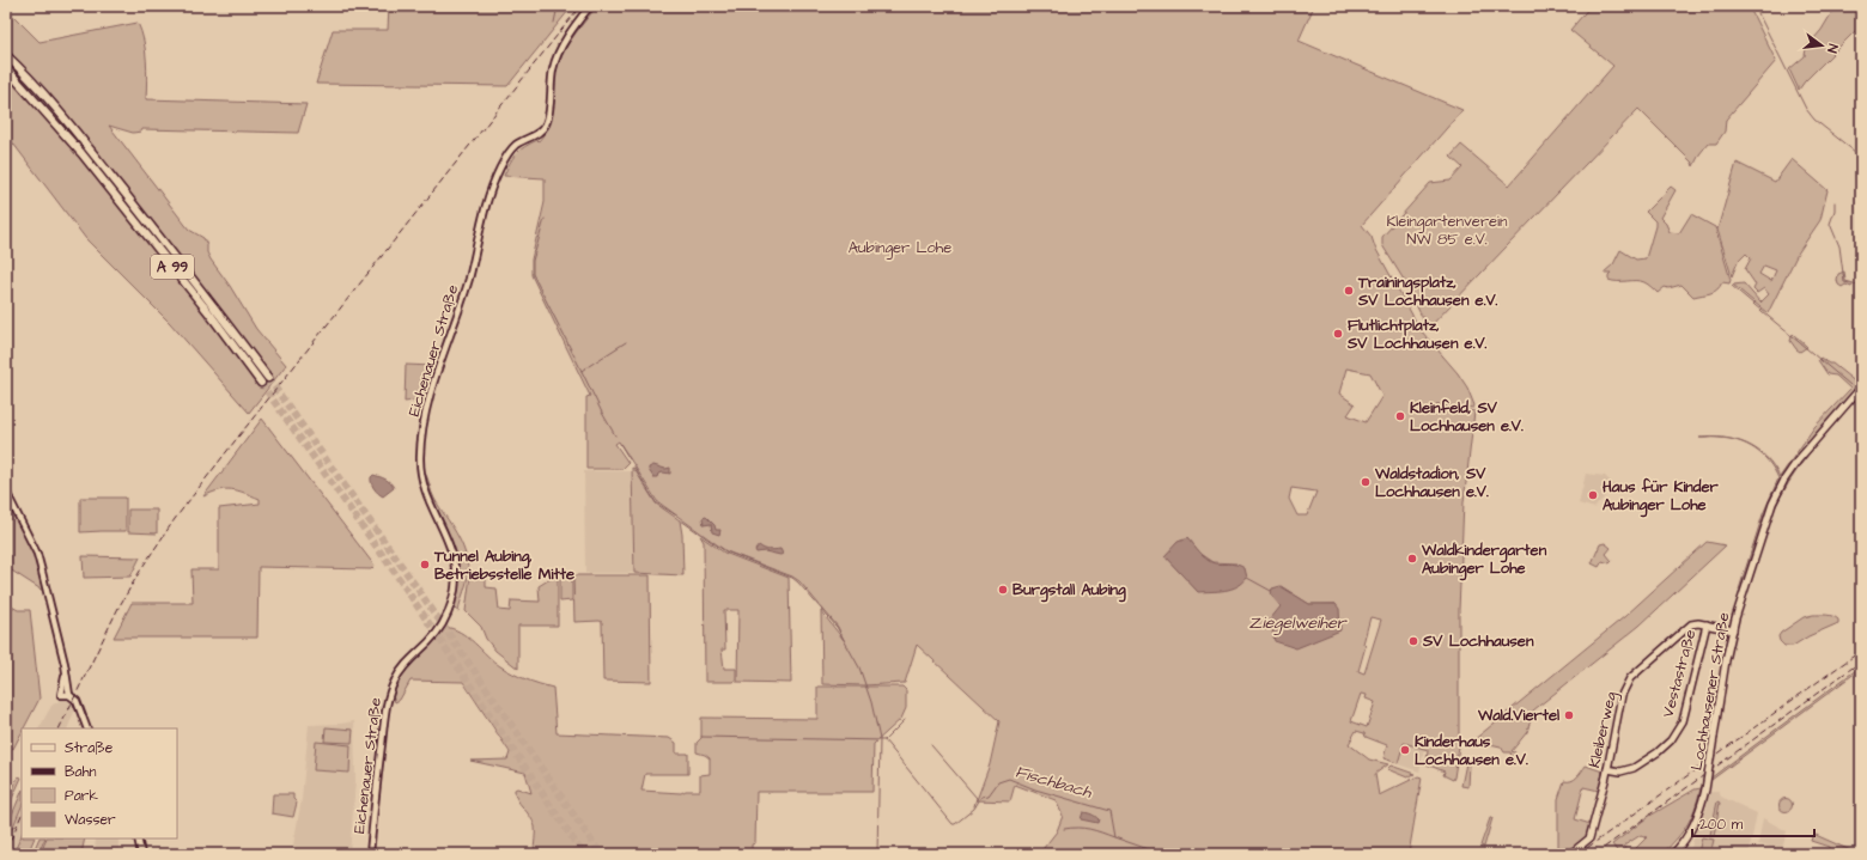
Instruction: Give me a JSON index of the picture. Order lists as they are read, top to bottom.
{
  "streets": {
    "highway": ["A 99"],
    "main road": ["Vestastraße", "Lochhausener Straße", "Kleiberweg"],
    "street": ["Eichenauer Straße"]
  },
  "crossings": [
    ["Vestastraße", "Kleiberweg"]
  ],
  "water": ["Ziegelweiher", "Fischbach"],
  "parks": ["Kleingartenverein NW 85 e.V.", "Aubinger Lohe"],
  "places": [
    "Trainingsplatz, SV Lochhausen e.V.",
    "Flutlichtplatz, SV Lochhausen e.V.",
    "Kleinfeld, SV Lochhausen e.V.",
    "Waldstadion, SV Lochhausen e.V.",
    "Haus für Kinder Aubinger Lohe",
    "Waldkindergarten Aubinger Lohe",
    "Tunnel Aubing, Betriebsstelle Mitte",
    "Burgstall Aubing",
    "SV Lochhausen",
    "Wald.Viertel",
    "Kinderhaus Lochhausen e.V."
  ],
  "legend": [
    "Straße",
    "Bahn",
    "Park",
    "Wasser"
  ],
  "scale_bar": "200 m",
  "north": "right"
}
